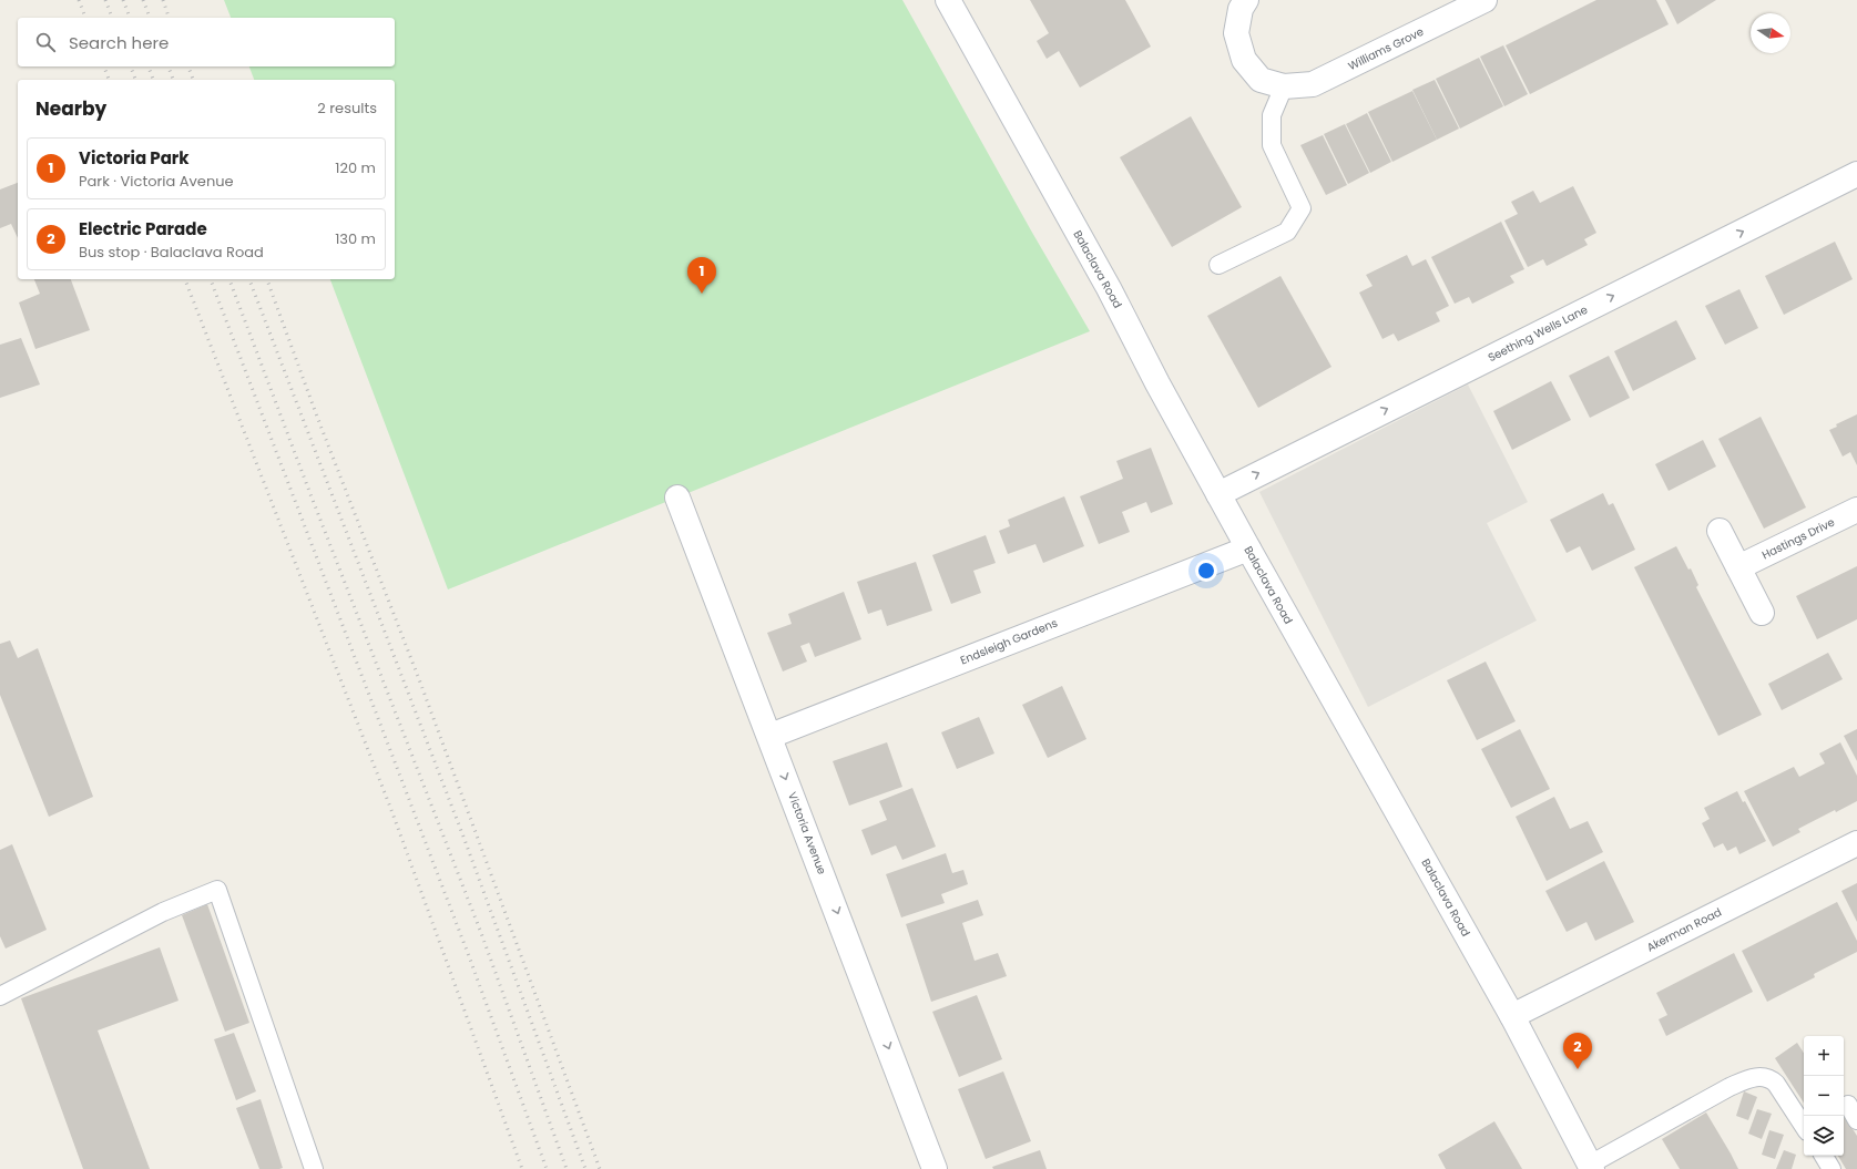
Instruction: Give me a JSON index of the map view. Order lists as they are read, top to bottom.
{
  "streets": {
    "street": [
      "Williams Grove",
      "Balaclava Road",
      "Seething Wells Lane",
      "Hastings Drive",
      "Endsleigh Gardens",
      "Victoria Avenue",
      "Akerman Road"
    ]
  },
  "crossings": [
    ["Balaclava Road", "Seething Wells Lane"],
    ["Balaclava Road", "Endsleigh Gardens"],
    ["Balaclava Road", "Akerman Road"],
    ["Endsleigh Gardens", "Victoria Avenue"]
  ],
  "one_way": ["Seething Wells Lane", "Victoria Avenue"],
  "north": "right",
  "page": {
    "search": "Search here",
    "heading": ["Nearby", "2 results"],
    "list": [
      {
        "mark": "1",
        "name": "Victoria Park",
        "note": "Park · Victoria Avenue",
        "value": "120 m"
      },
      {
        "mark": "2",
        "name": "Electric Parade",
        "note": "Bus stop · Balaclava Road",
        "value": "130 m"
      }
    ],
    "pins": ["1", "2"],
    "map_buttons": ["+", "−"]
  }
}
